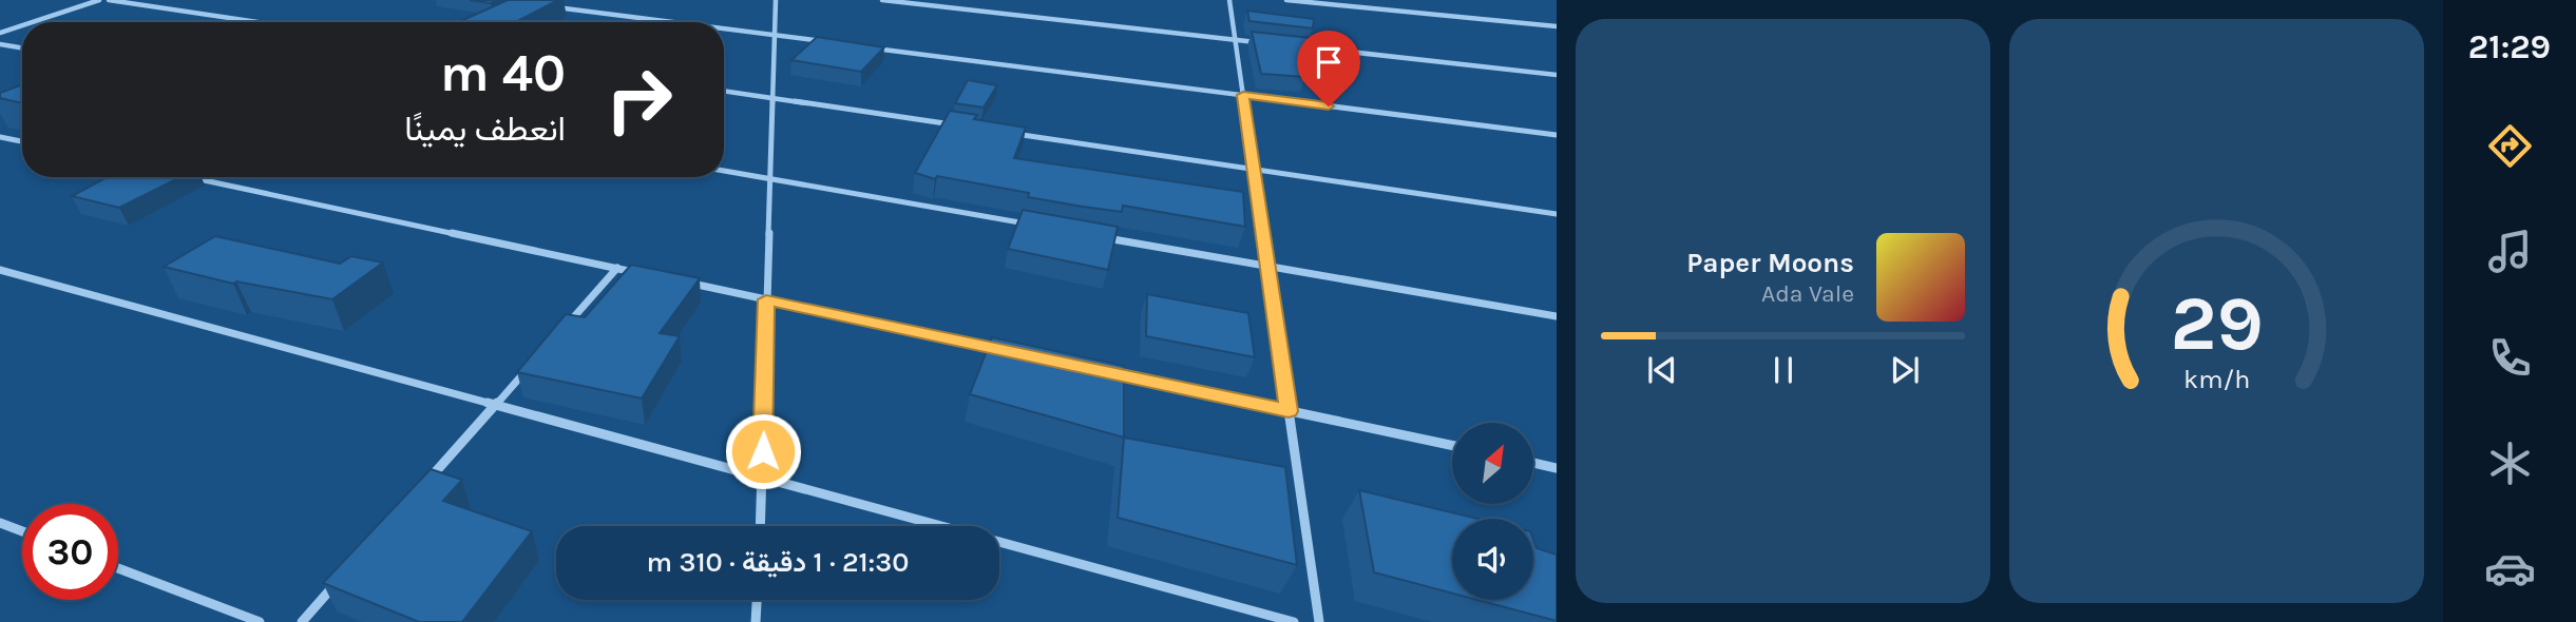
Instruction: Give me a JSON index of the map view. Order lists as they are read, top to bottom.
{
  "north": "top right",
  "page": {
    "tabs": "21:29",
    "turn": ["40 m", "انعطف يمينًا"],
    "song": ["Paper Moons", "Ada Vale"],
    "limit": "30",
    "trip": "21:30 · 1 دقيقة · 310 m",
    "gauge": ["29", "km/h"]
  }
}
